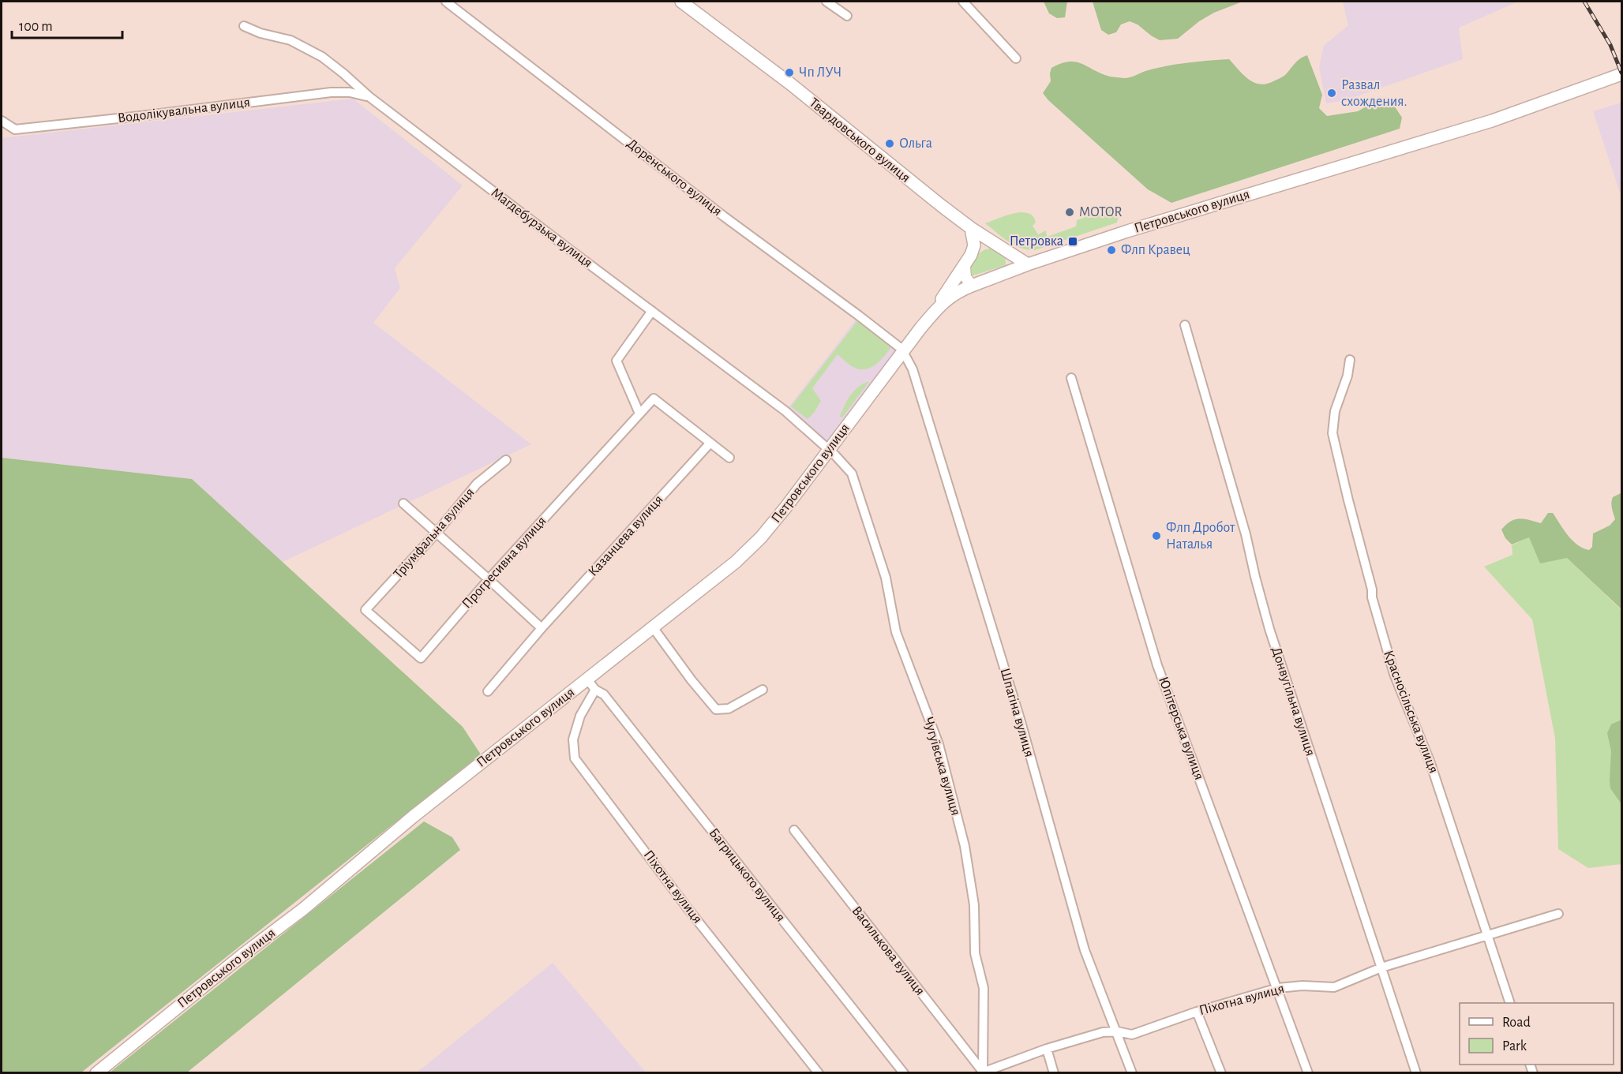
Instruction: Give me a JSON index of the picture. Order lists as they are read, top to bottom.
{
  "streets": {
    "main road": ["Твардовського вулиця", "Петровського вулиця"],
    "street": [
      "Водолікувальна вулиця",
      "Доренського вулиця",
      "Магдебурзька вулиця",
      "Тріумфальна вулиця",
      "Казанцева вулиця",
      "Прогресивна вулиця",
      "Донвугільна вулиця",
      "Красносільська вулиця",
      "Шпагіна вулиця",
      "Юпітерська вулиця",
      "Чугуївська вулиця",
      "Багрицького вулиця",
      "Піхотна вулиця",
      "Василькова вулиця"
    ]
  },
  "crossings": [
    ["Водолікувальна вулиця", "Магдебурзька вулиця"],
    ["Твардовського вулиця", "Петровського вулиця"],
    ["Доренського вулиця", "Петровського вулиця"],
    ["Доренського вулиця", "Шпагіна вулиця"],
    ["Петровського вулиця", "Магдебурзька вулиця"],
    ["Петровського вулиця", "Шпагіна вулиця"],
    ["Петровського вулиця", "Чугуївська вулиця"],
    ["Петровського вулиця", "Багрицького вулиця"],
    ["Магдебурзька вулиця", "Чугуївська вулиця"],
    ["Тріумфальна вулиця", "Прогресивна вулиця"],
    ["Казанцева вулиця", "Прогресивна вулиця"],
    ["Донвугільна вулиця", "Піхотна вулиця"],
    ["Красносільська вулиця", "Піхотна вулиця"],
    ["Шпагіна вулиця", "Піхотна вулиця"],
    ["Юпітерська вулиця", "Піхотна вулиця"],
    ["Чугуївська вулиця", "Піхотна вулиця"],
    ["Чугуївська вулиця", "Василькова вулиця"],
    ["Багрицького вулиця", "Піхотна вулиця"],
    ["Піхотна вулиця", "Василькова вулиця"]
  ],
  "places": {
    "other": [
      "Чп ЛУЧ",
      "Развал схождения.",
      "Ольга",
      "MOTOR",
      "Флп Кравец",
      "Флп Дробот Наталья"
    ],
    "transit": ["Петровка"]
  },
  "legend": ["Road", "Park"],
  "scale_bar": "100 m"
}
